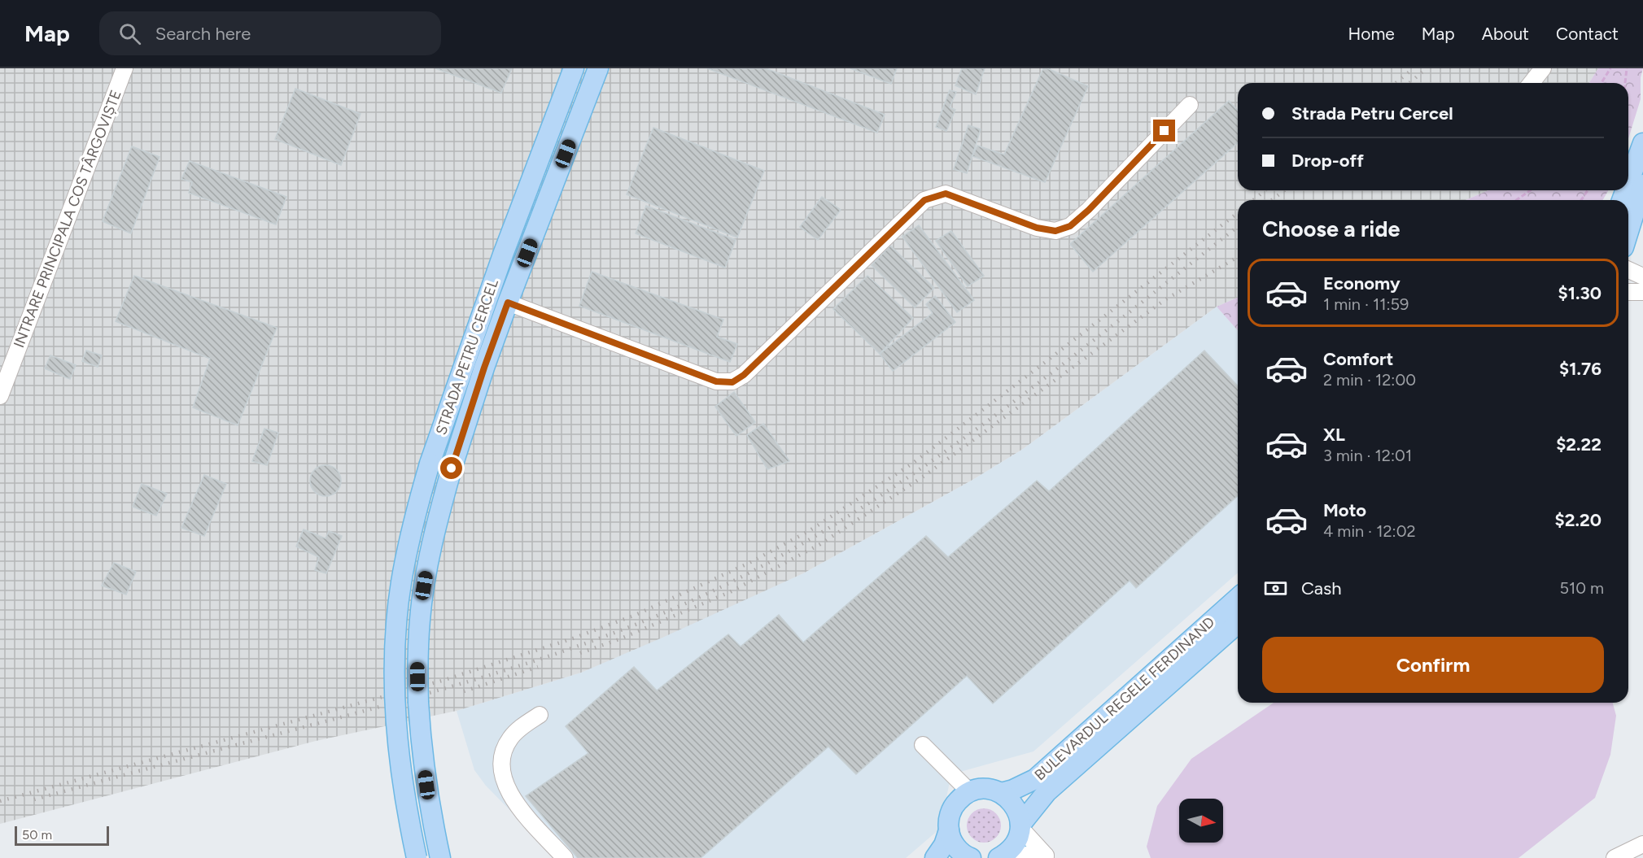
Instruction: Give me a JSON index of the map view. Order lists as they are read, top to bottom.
{
  "streets": {
    "main road": ["STRADA PETRU CERCEL", "BULEVARDUL REGELE FERDINAND"],
    "street": ["INTRARE PRINCIPALA COS TÂRGOVIȘTE"]
  },
  "scale_bar": "50 m",
  "north": "right",
  "page": {
    "header": "Map",
    "search": "Search here",
    "nav": [
      "Home",
      "Map",
      "About",
      "Contact"
    ],
    "banner": ["Strada Petru Cercel", "Drop-off"],
    "heading": "Choose a ride",
    "list": [
      {
        "name": "Economy",
        "note": "1 min · 11:59",
        "value": "$1.30"
      },
      {
        "name": "Comfort",
        "note": "2 min · 12:00",
        "value": "$1.76"
      },
      {
        "name": "XL",
        "note": "3 min · 12:01",
        "value": "$2.22"
      },
      {
        "name": "Moto",
        "note": "4 min · 12:02",
        "value": "$2.20"
      }
    ],
    "pay": ["Cash", "510 m"],
    "buttons": "Confirm",
    "scale": "50 m"
  }
}
